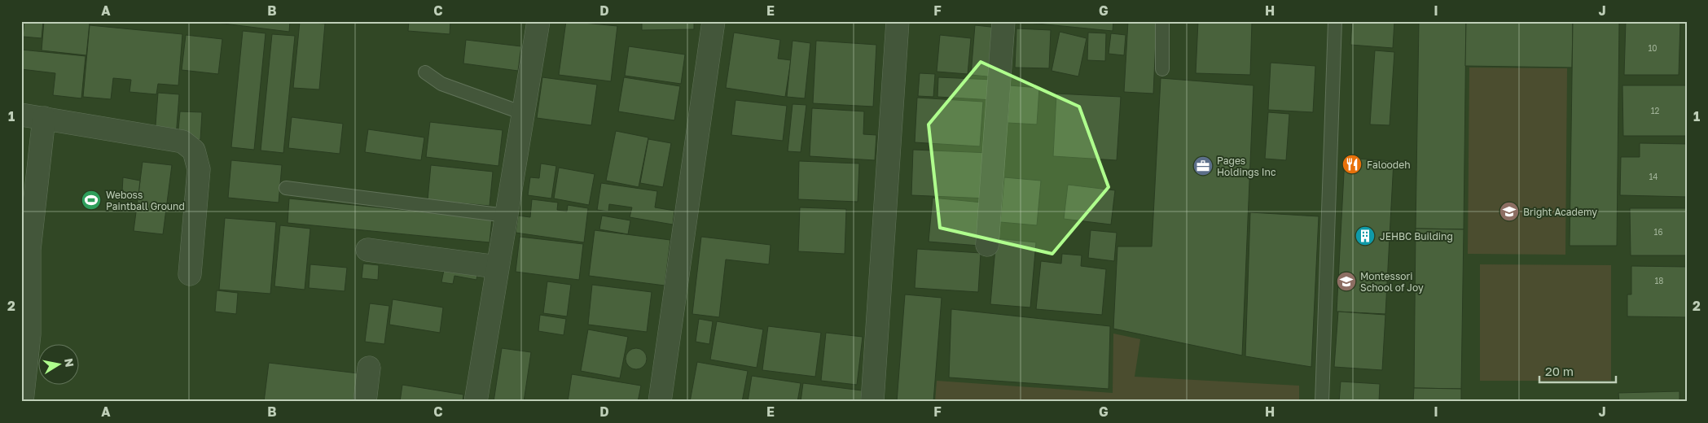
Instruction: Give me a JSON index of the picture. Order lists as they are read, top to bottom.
{
  "places": {
    "restaurant": ["Faloodeh"],
    "office": ["Pages Holdings Inc"],
    "sports": ["Weboss Paintball Ground"],
    "school or university": ["Bright Academy", "Montessori School of Joy"],
    "building": ["JEHBC Building"]
  },
  "house_numbers": [
    "10",
    "12",
    "14",
    "16",
    "18"
  ],
  "scale_bar": "20 m",
  "north": "right",
  "grid": {
    "columns": [
      "A",
      "B",
      "C",
      "D",
      "E",
      "F",
      "G",
      "H",
      "I",
      "J"
    ],
    "rows": ["1", "2"]
  }
}
